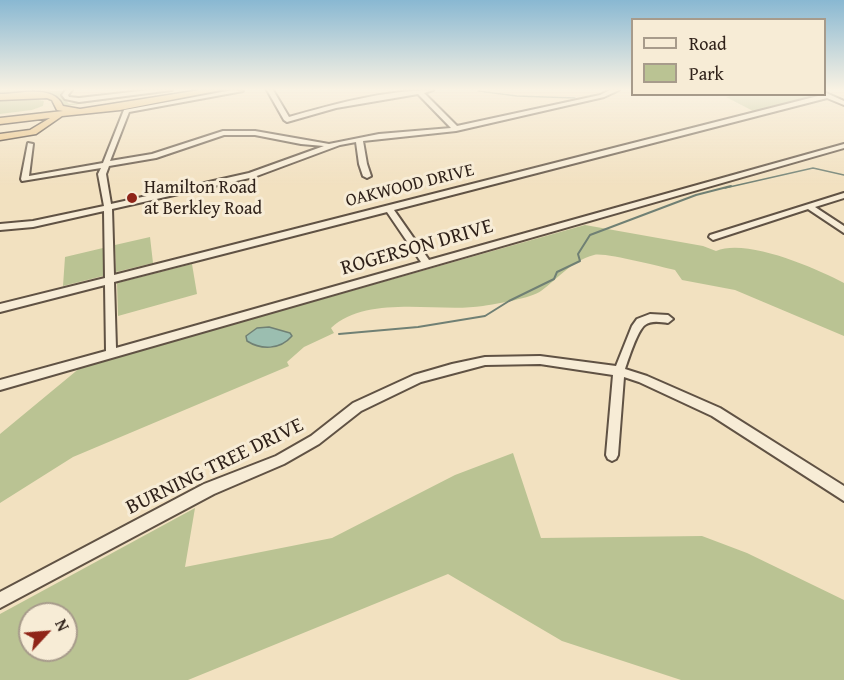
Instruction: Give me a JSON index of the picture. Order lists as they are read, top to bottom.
{
  "streets": {
    "street": ["OAKWOOD DRIVE", "ROGERSON DRIVE", "BURNING TREE DRIVE"]
  },
  "places": ["Hamilton Road at Berkley Road"],
  "legend": ["Road", "Park"],
  "north": "top right"
}
